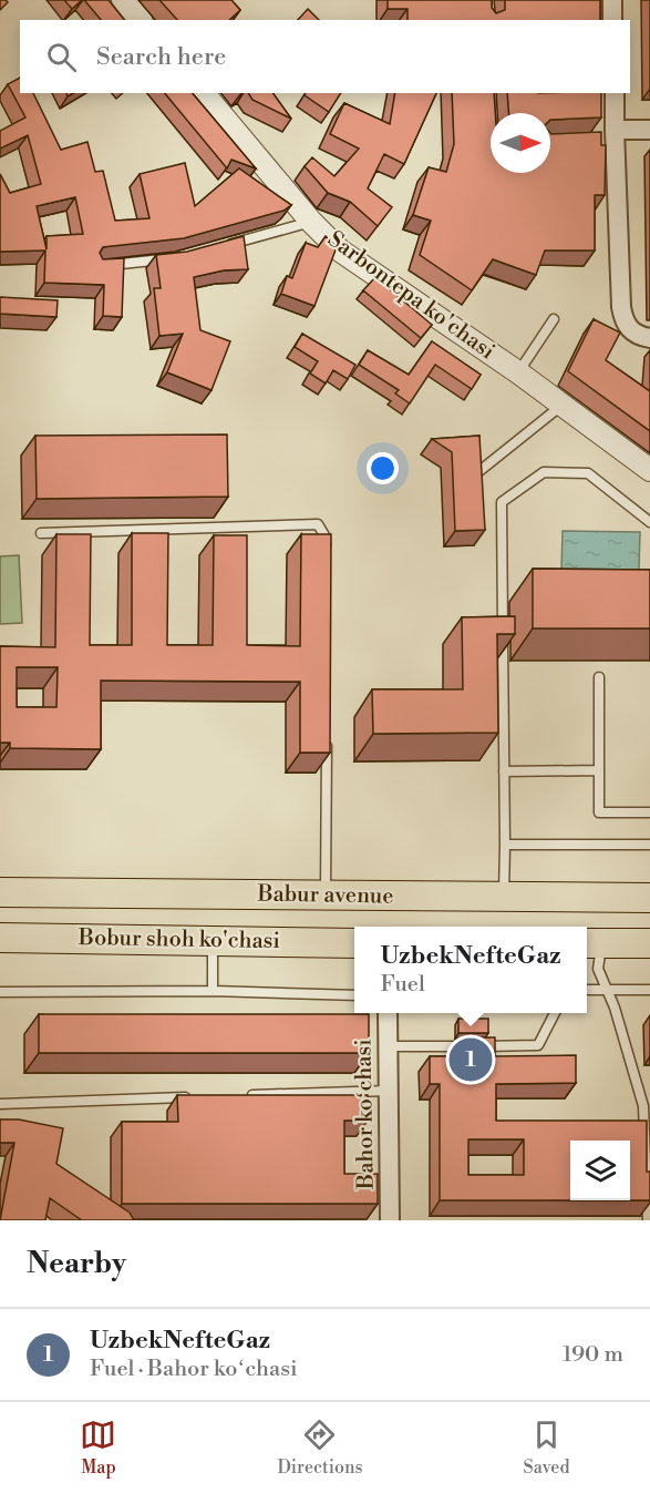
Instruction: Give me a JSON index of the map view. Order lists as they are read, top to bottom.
{
  "streets": {
    "main road": ["Babur avenue", "Bobur shoh ko'chasi"],
    "street": ["Sarbontepa ko'chasi", "Bahor koʻchasi"]
  },
  "north": "right",
  "page": {
    "search": "Search here",
    "popup": ["UzbekNefteGaz", "Fuel"],
    "pins": "1",
    "heading": "Nearby",
    "list": [
      {
        "mark": "1",
        "name": "UzbekNefteGaz",
        "note": "Fuel · Bahor koʻchasi",
        "value": "190 m"
      }
    ],
    "nav": ["Map", "Directions", "Saved"]
  }
}
